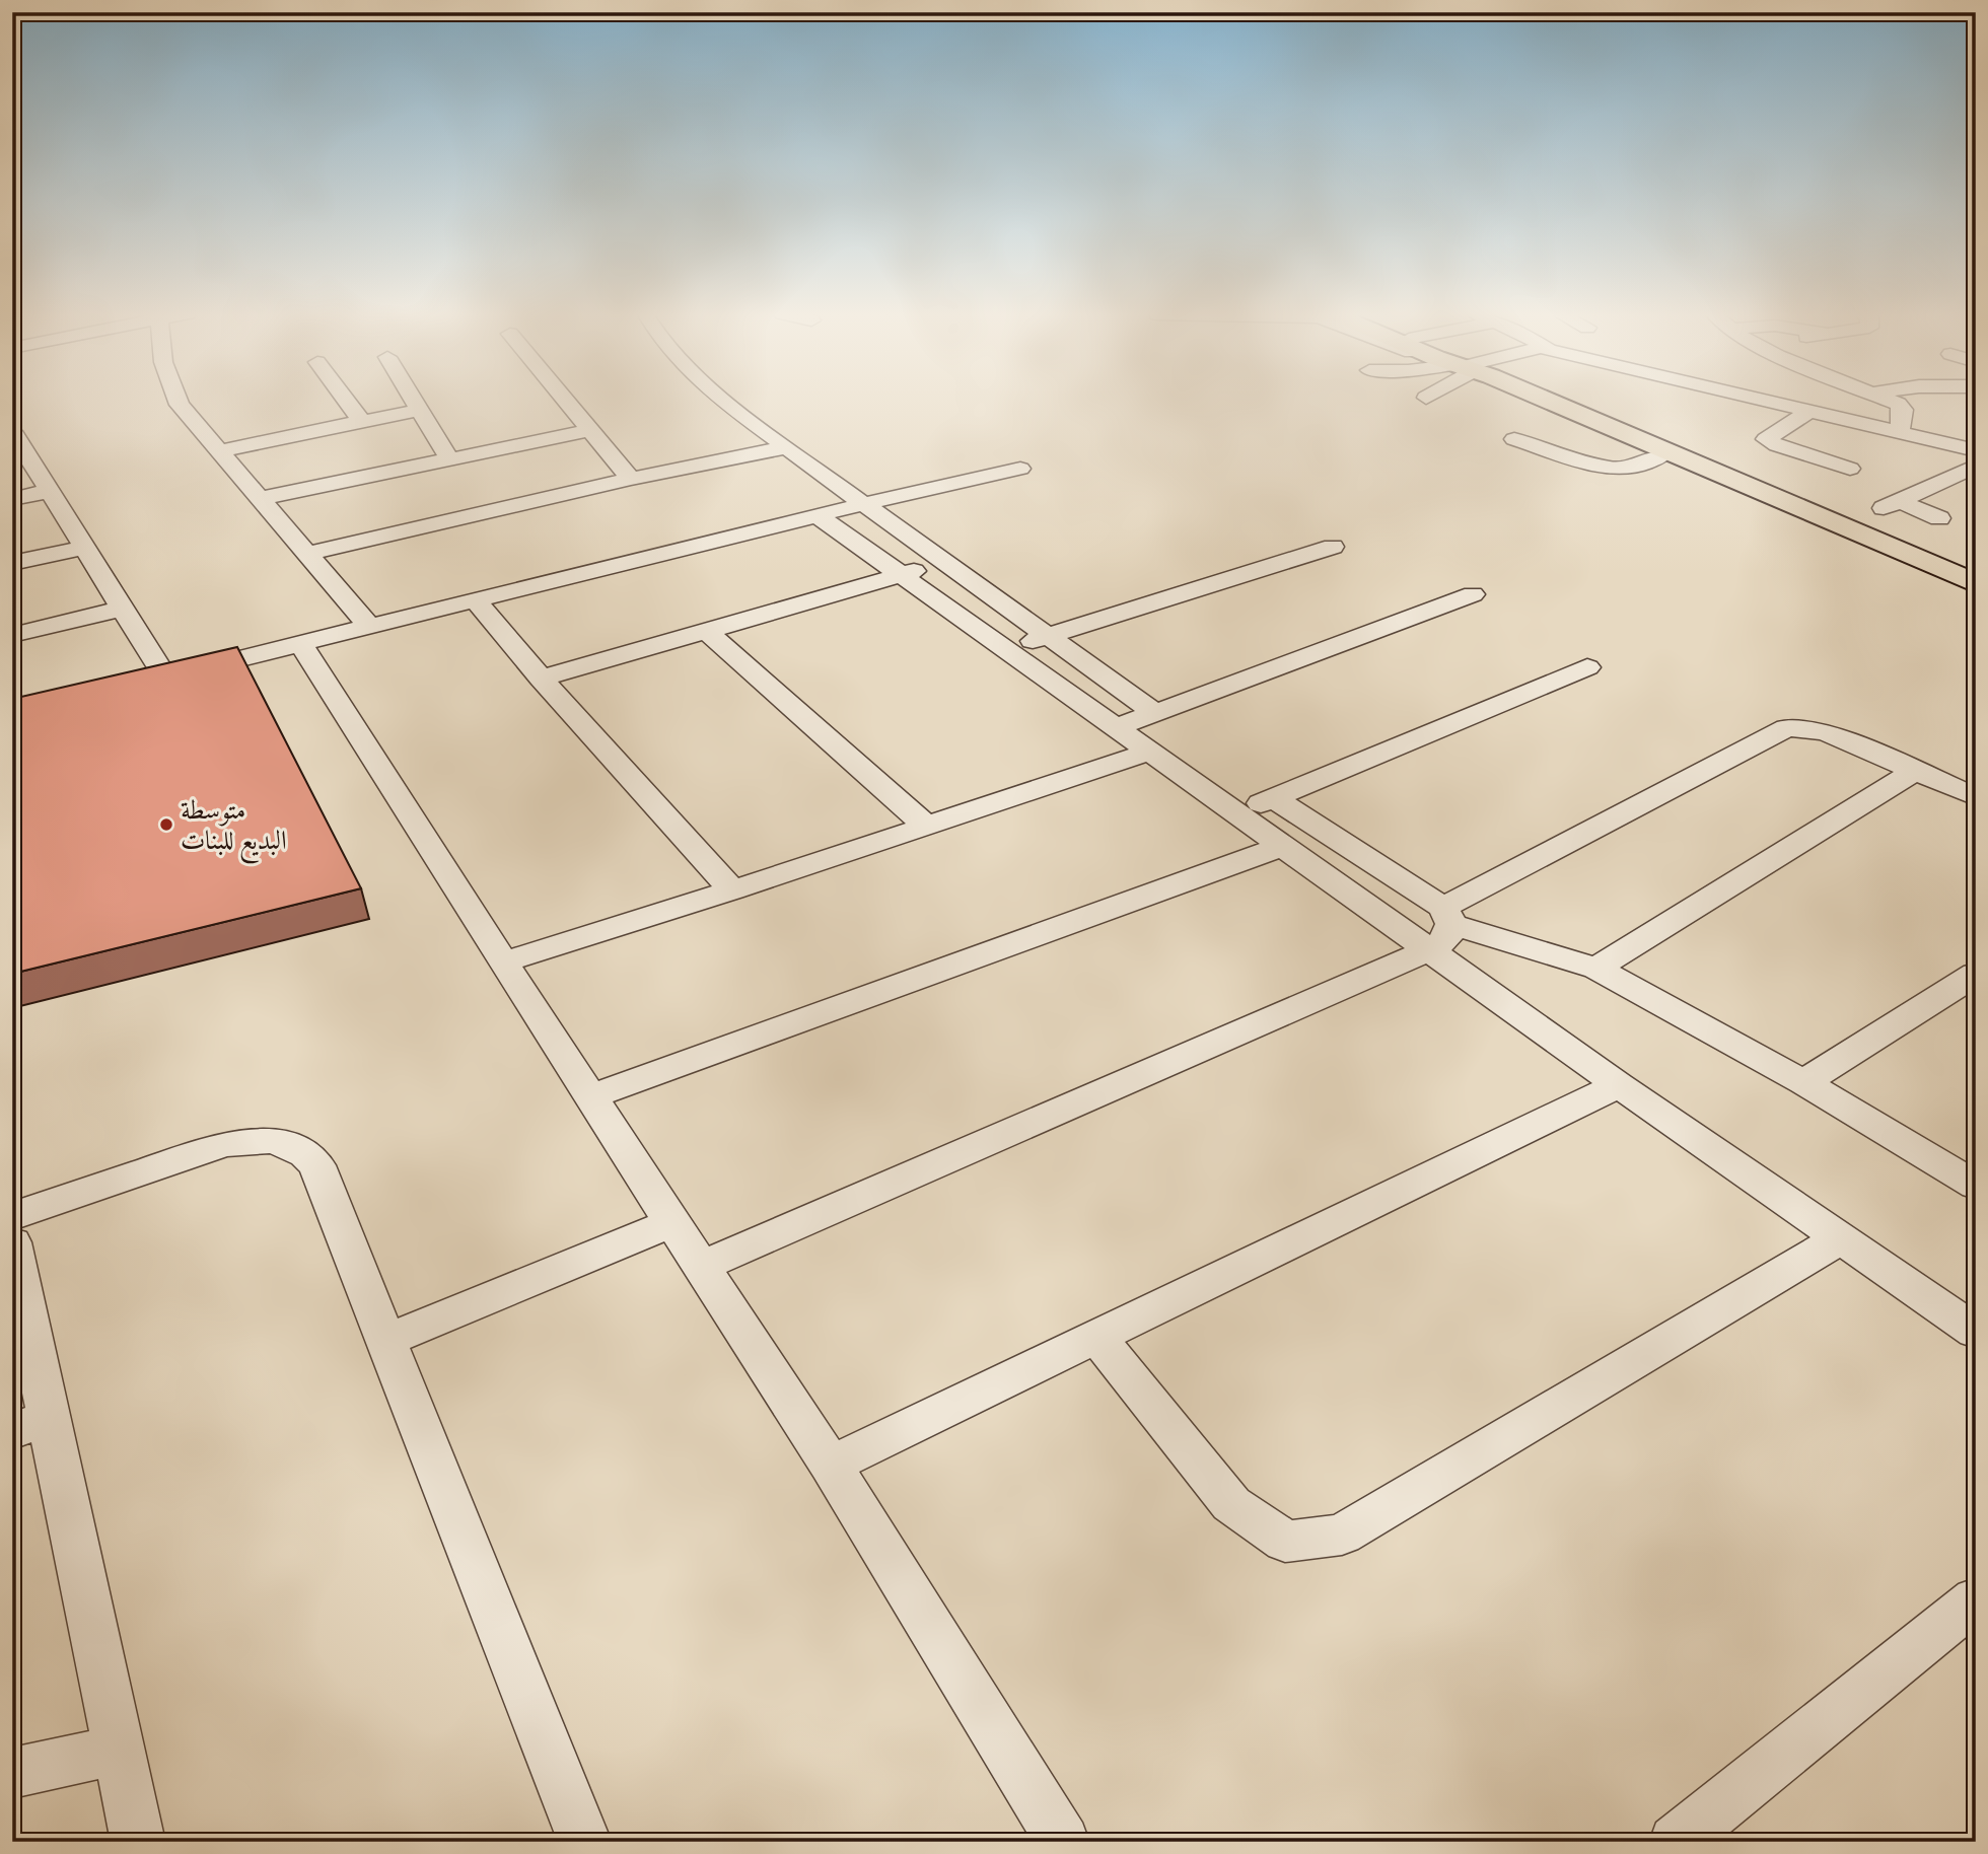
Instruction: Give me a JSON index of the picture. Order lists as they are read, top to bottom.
{
  "places": ["متوسطة البديع للبنات"]
}
